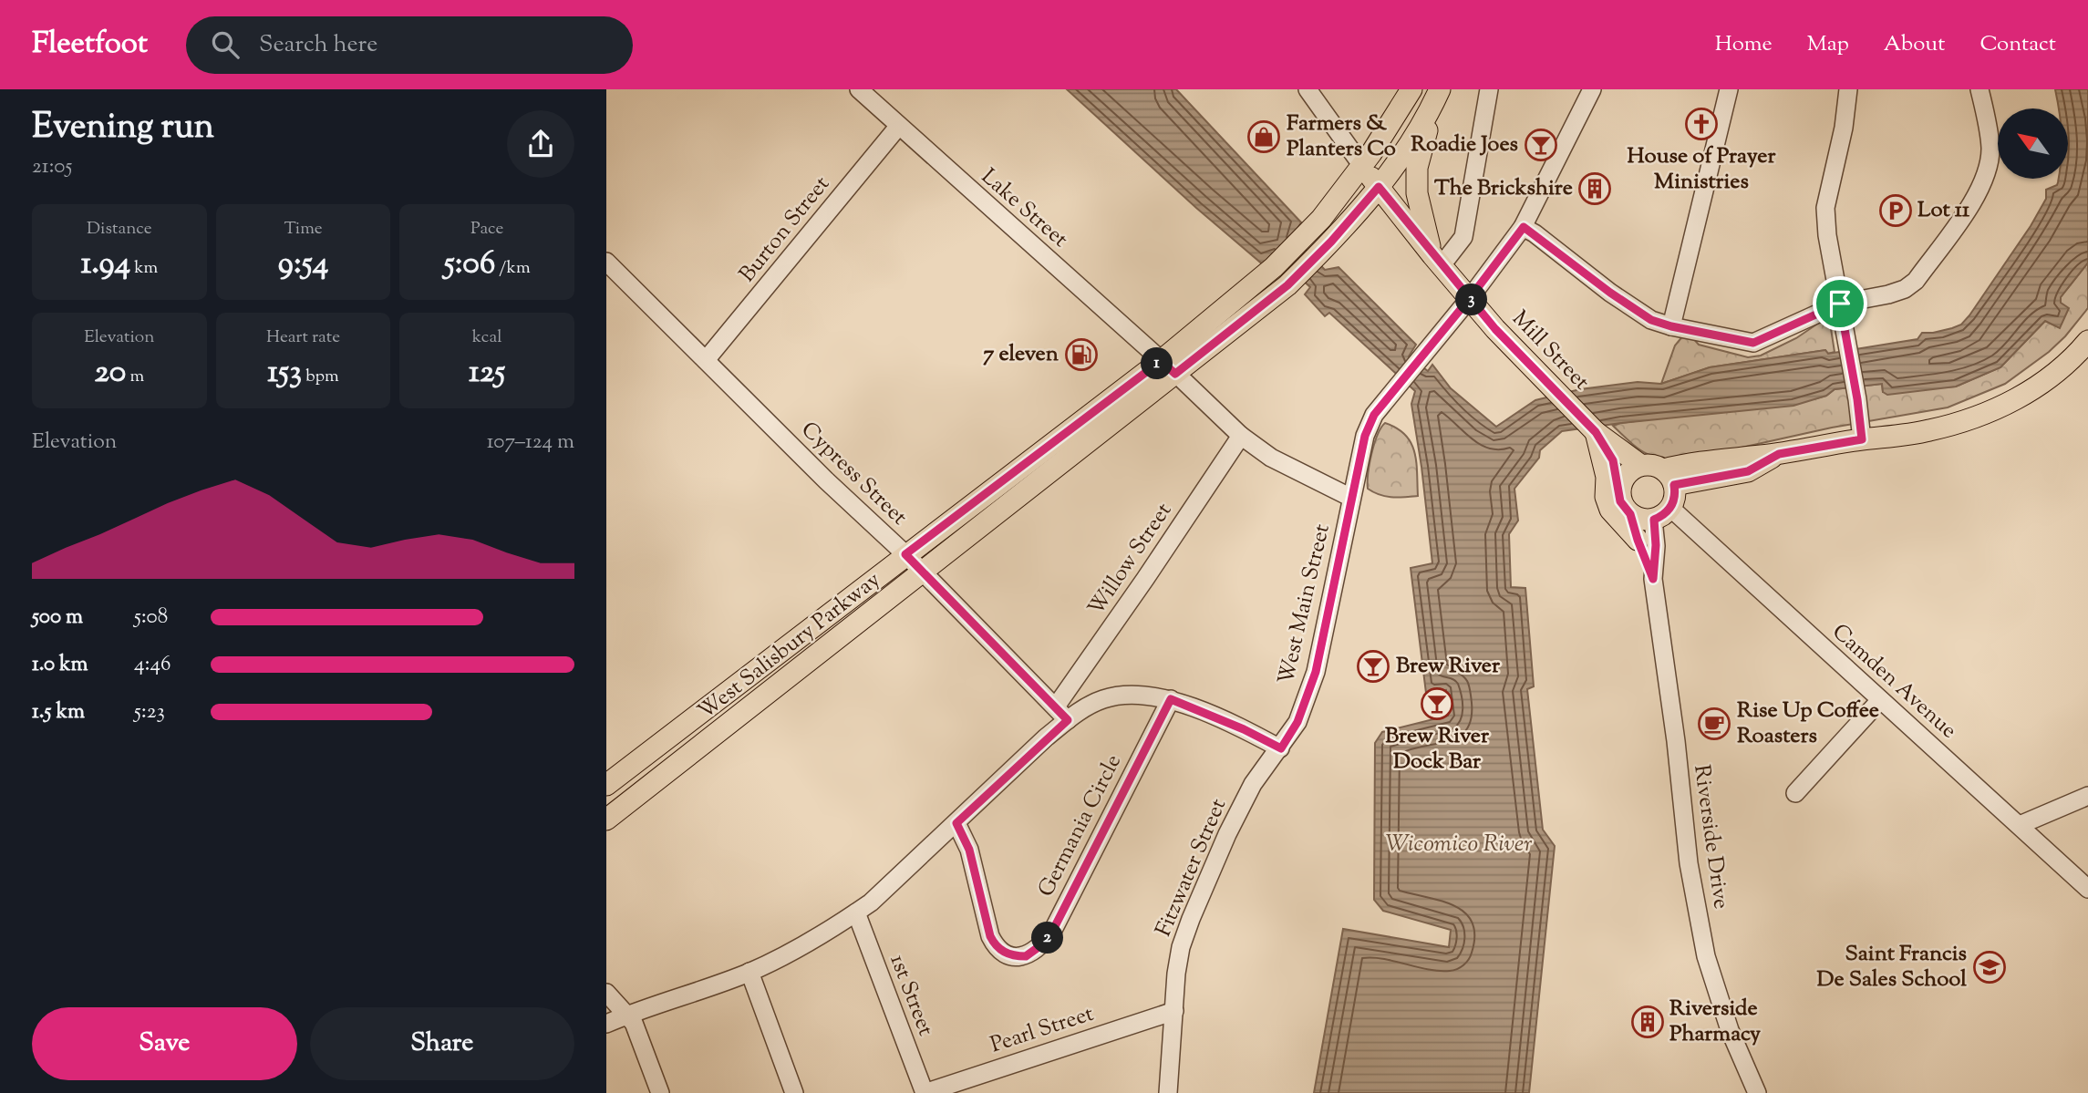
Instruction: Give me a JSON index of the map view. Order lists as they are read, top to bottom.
{
  "streets": {
    "main road": ["Mill Street", "West Salisbury Parkway"],
    "street": [
      "Lake Street",
      "Burton Street",
      "Cypress Street",
      "Willow Street",
      "West Main Street",
      "Camden Avenue",
      "Germania Circle",
      "Riverside Drive",
      "Fitzwater Street",
      "1st Street",
      "Pearl Street"
    ]
  },
  "crossings": [
    ["Lake Street", "Burton Street"],
    ["Lake Street", "Willow Street"],
    ["Lake Street", "West Main Street"],
    ["Lake Street", "West Salisbury Parkway"],
    ["Burton Street", "Cypress Street"],
    ["Mill Street", "West Main Street"],
    ["Mill Street", "West Salisbury Parkway"],
    ["Mill Street", "Camden Avenue"],
    ["Mill Street", "Riverside Drive"],
    ["Cypress Street", "Willow Street"],
    ["Cypress Street", "West Salisbury Parkway"],
    ["West Main Street", "Fitzwater Street"],
    ["Camden Avenue", "Riverside Drive"],
    ["Fitzwater Street", "Pearl Street"],
    ["1st Street", "Pearl Street"]
  ],
  "water": ["Wicomico River"],
  "places": {
    "church": ["House of Prayer Ministries"],
    "shop": ["Farmers & Planters Co"],
    "bar": ["Roadie Joes", "Brew River", "Brew River Dock Bar"],
    "building": ["The Brickshire", "Riverside Pharmacy"],
    "parking": ["Lot 11"],
    "fuel station": ["7 eleven"],
    "cafe": ["Rise Up Coffee Roasters"],
    "school or university": ["Saint Francis De Sales School"]
  },
  "north": "top left",
  "page": {
    "header": "Fleetfoot",
    "search": "Search here",
    "nav": [
      "Home",
      "Map",
      "About",
      "Contact"
    ],
    "heading": ["Evening run", "21:05"],
    "stats": [
      ["Distance", "1.94 km"],
      ["Time", "9:54"],
      ["Pace", "5:06 /km"],
      ["Elevation", "20 m"],
      ["Heart rate", "153 bpm"],
      ["kcal", "125"]
    ],
    "pins": ["3", "1", "2"],
    "chart": ["Elevation", "107–124 m"],
    "list": [
      {
        "name": "500 m",
        "note": "5:08"
      },
      {
        "name": "1.0 km",
        "note": "4:46"
      },
      {
        "name": "1.5 km",
        "note": "5:23"
      }
    ],
    "buttons": ["Save", "Share"]
  }
}
